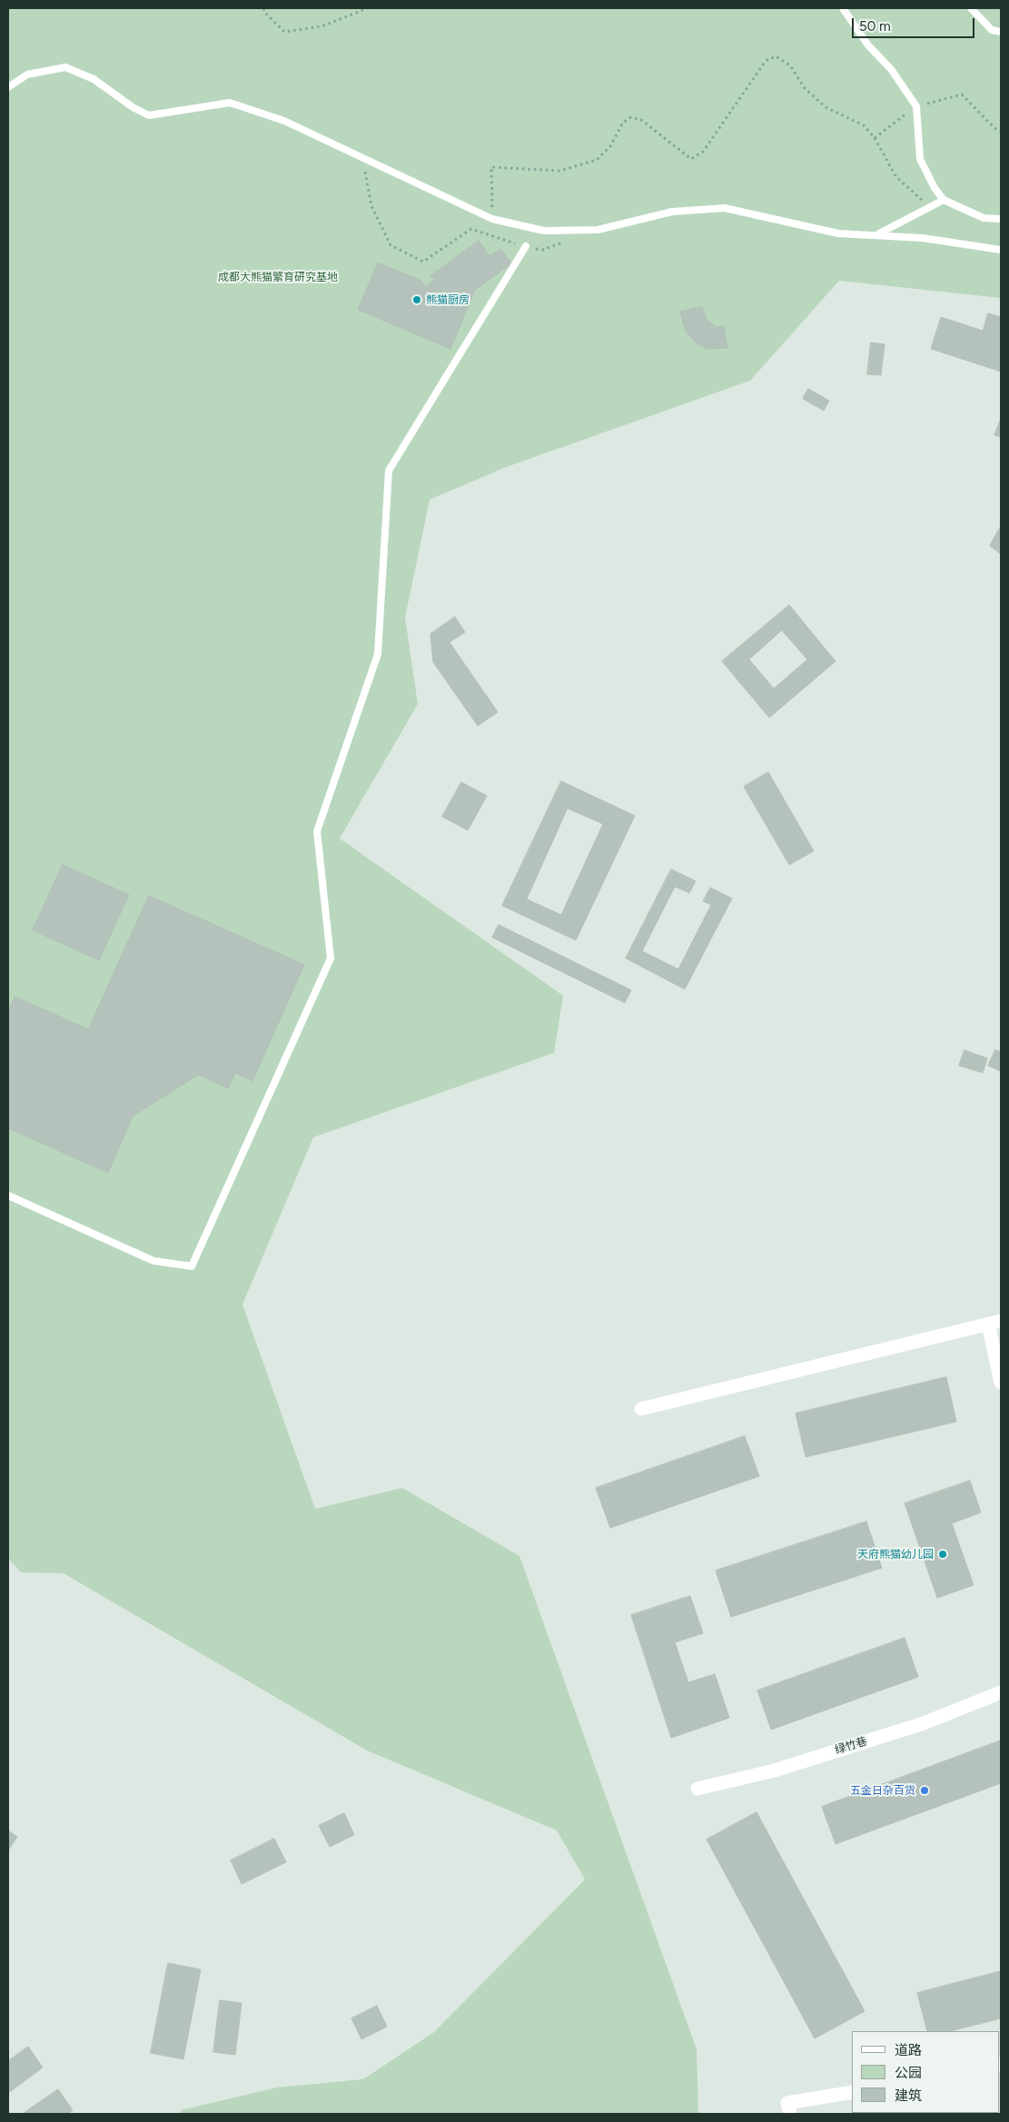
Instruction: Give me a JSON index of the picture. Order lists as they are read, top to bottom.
{
  "streets": {
    "street": ["绿竹巷"]
  },
  "parks": ["成都大熊猫繁育研究基地"],
  "places": ["熊猫厨房", "天府熊猫幼儿园", "五金日杂百货"],
  "legend": ["道路", "公园", "建筑"],
  "scale_bar": "50 m"
}
